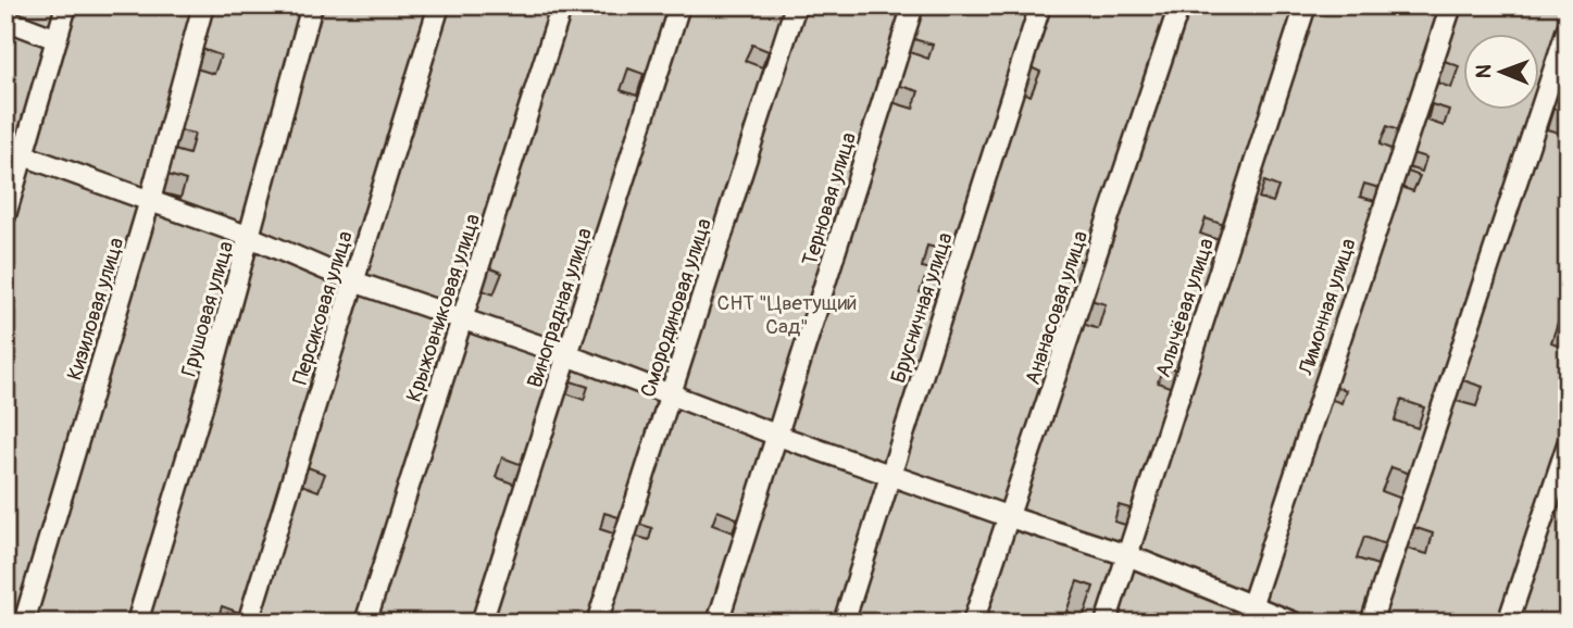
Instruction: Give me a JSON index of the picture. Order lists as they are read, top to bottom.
{
  "streets": {
    "street": [
      "Терновая улица",
      "Лимонная улица",
      "Персиковая улица",
      "Крыжовниковая улица",
      "Виноградная улица",
      "Смородиновая улица",
      "Брусничная улица",
      "Ананасовая улица",
      "Алычёвая улица",
      "Кизиловая улица",
      "Грушовая улица"
    ]
  },
  "parks": ["СНТ \"Цветущий Сад\""],
  "north": "left"
}
